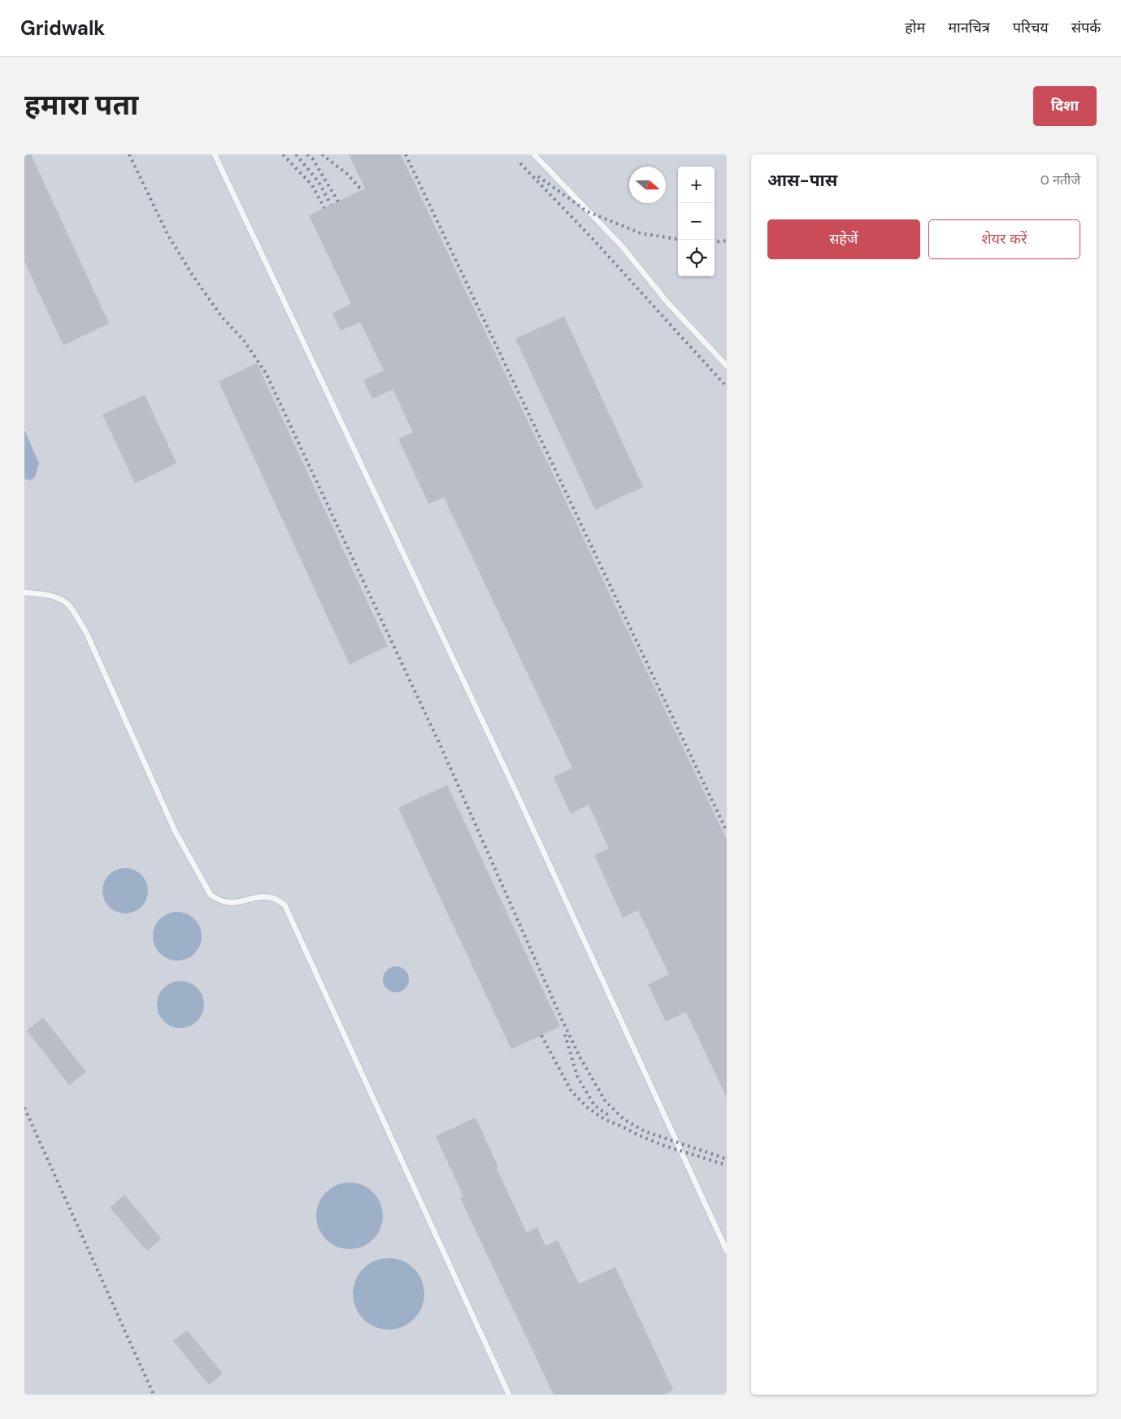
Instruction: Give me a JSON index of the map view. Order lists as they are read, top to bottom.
{
  "north": "right",
  "page": {
    "header": "Gridwalk",
    "nav": [
      "होम",
      "मानचित्र",
      "परिचय",
      "संपर्क"
    ],
    "title": "हमारा पता",
    "buttons": [
      "दिशा",
      ["सहेजें", "शेयर करें"]
    ],
    "heading": ["आस-पास", "0 नतीजे"],
    "map_buttons": ["+", "−"]
  }
}
